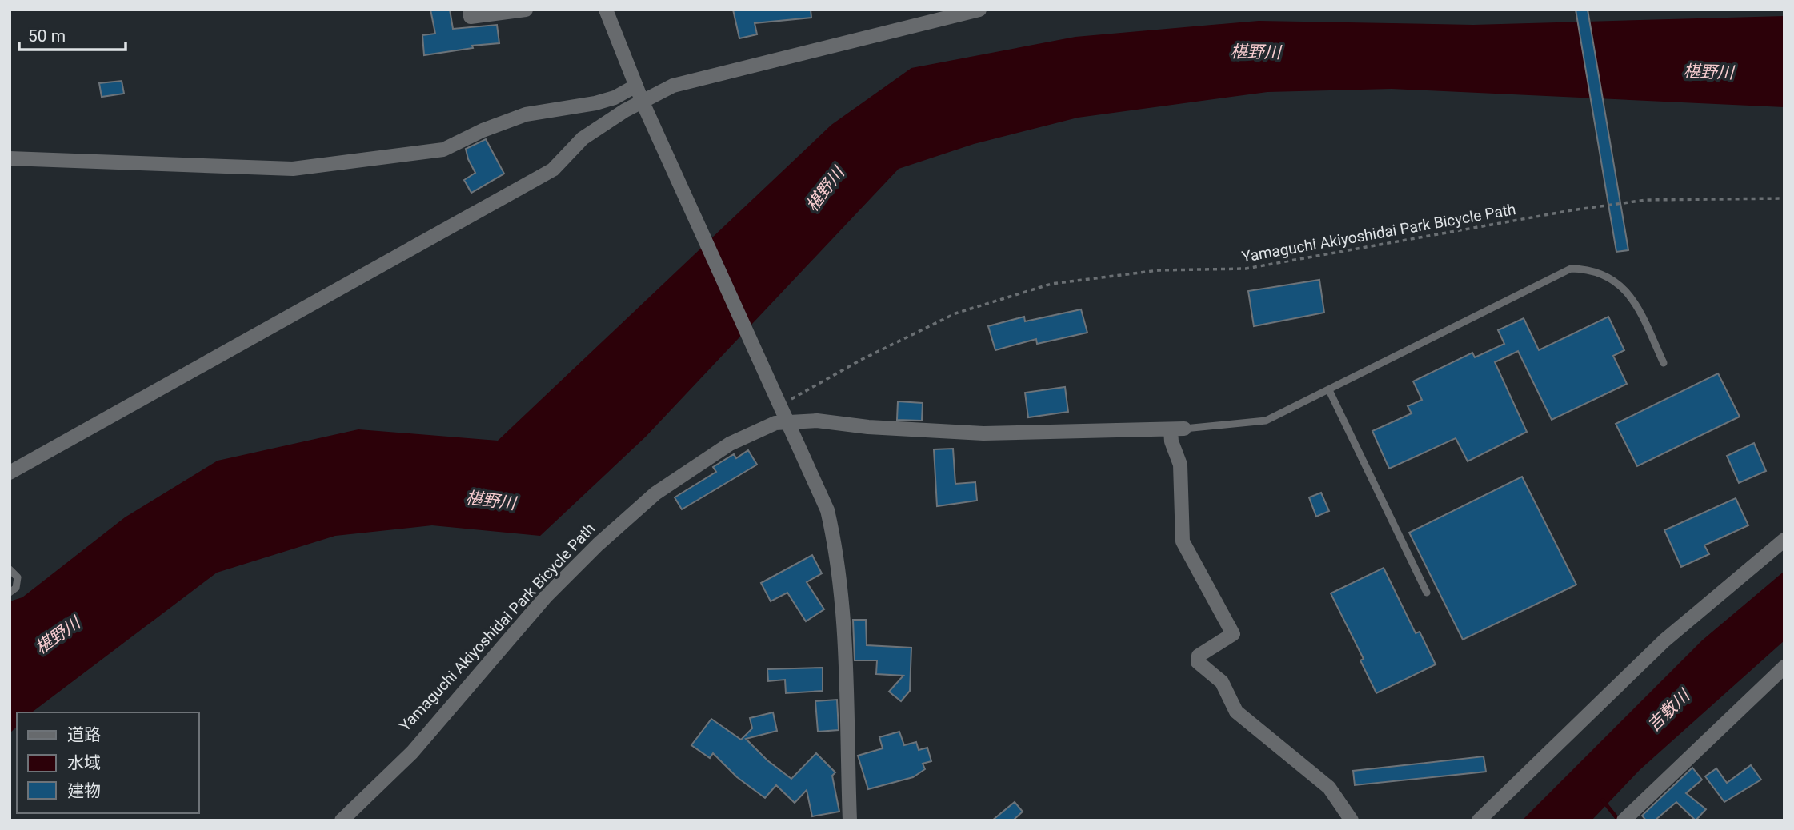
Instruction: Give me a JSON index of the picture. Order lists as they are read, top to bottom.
{
  "streets": {
    "path": ["Yamaguchi Akiyoshidai Park Bicycle Path"]
  },
  "water": ["椹野川", "吉敷川"],
  "legend": ["道路", "水域", "建物"],
  "scale_bar": "50 m"
}
